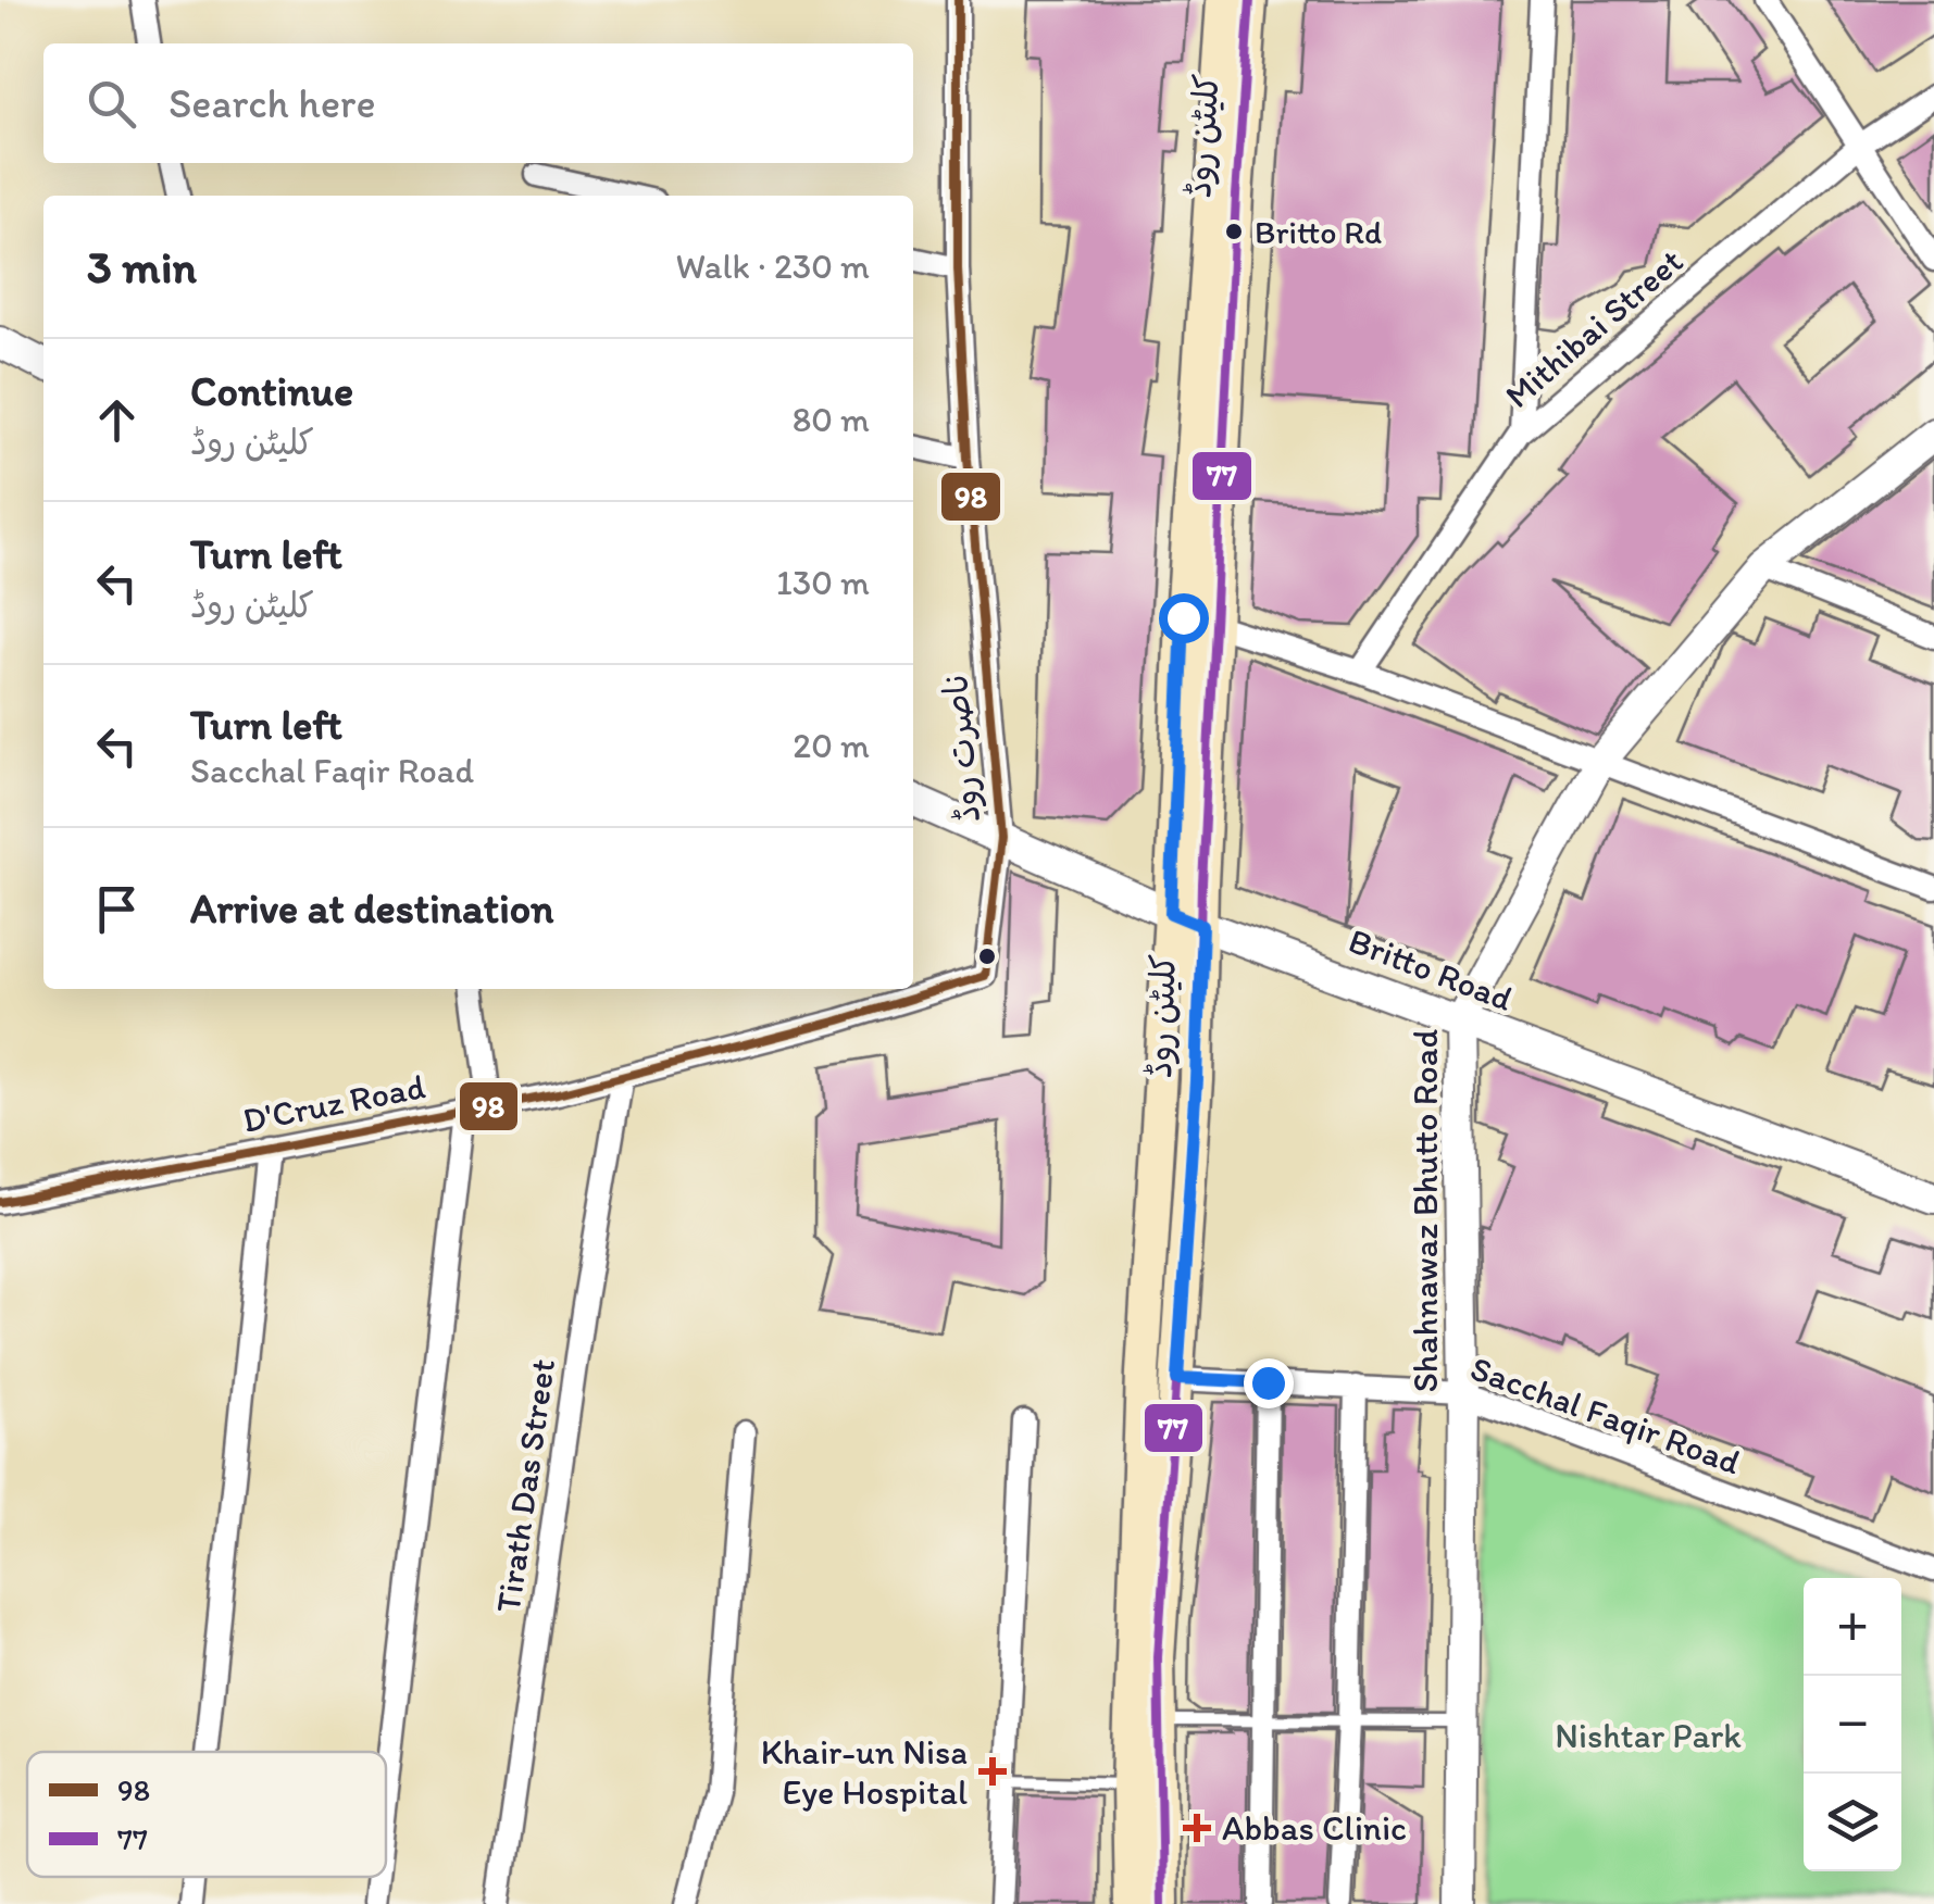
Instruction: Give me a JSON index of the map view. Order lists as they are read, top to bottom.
{
  "streets": {
    "main road": ["کلیٹن روڈ"],
    "street": [
      "Mithibai Street",
      "ناصرت روڈ",
      "Britto Road",
      "D'Cruz Road",
      "Shahnawaz Bhutto Road",
      "Sacchal Faqir Road",
      "Tirath Das Street"
    ]
  },
  "crossings": [
    ["کلیٹن روڈ", "Britto Road"],
    ["کلیٹن روڈ", "Sacchal Faqir Road"],
    ["ناصرت روڈ", "Britto Road"],
    ["ناصرت روڈ", "D'Cruz Road"],
    ["Britto Road", "D'Cruz Road"],
    ["Britto Road", "Shahnawaz Bhutto Road"],
    ["D'Cruz Road", "Tirath Das Street"],
    ["Shahnawaz Bhutto Road", "Sacchal Faqir Road"]
  ],
  "parks": ["Nishtar Park"],
  "places": {
    "other": ["Britto Rd"],
    "health": ["Khair-un Nisa Eye Hospital", "Abbas Clinic"]
  },
  "lines": ["transit line 98", "transit line 77"],
  "legend": ["98", "77"],
  "page": {
    "search": "Search here",
    "heading": ["3 min", "Walk · 230 m"],
    "list": [
      ["Continue", "کلیٹن روڈ", "80 m"],
      ["Turn left", "کلیٹن روڈ", "130 m"],
      ["Turn left", "Sacchal Faqir Road", "20 m"],
      "Arrive at destination"
    ],
    "map_buttons": ["+", "−"]
  }
}
